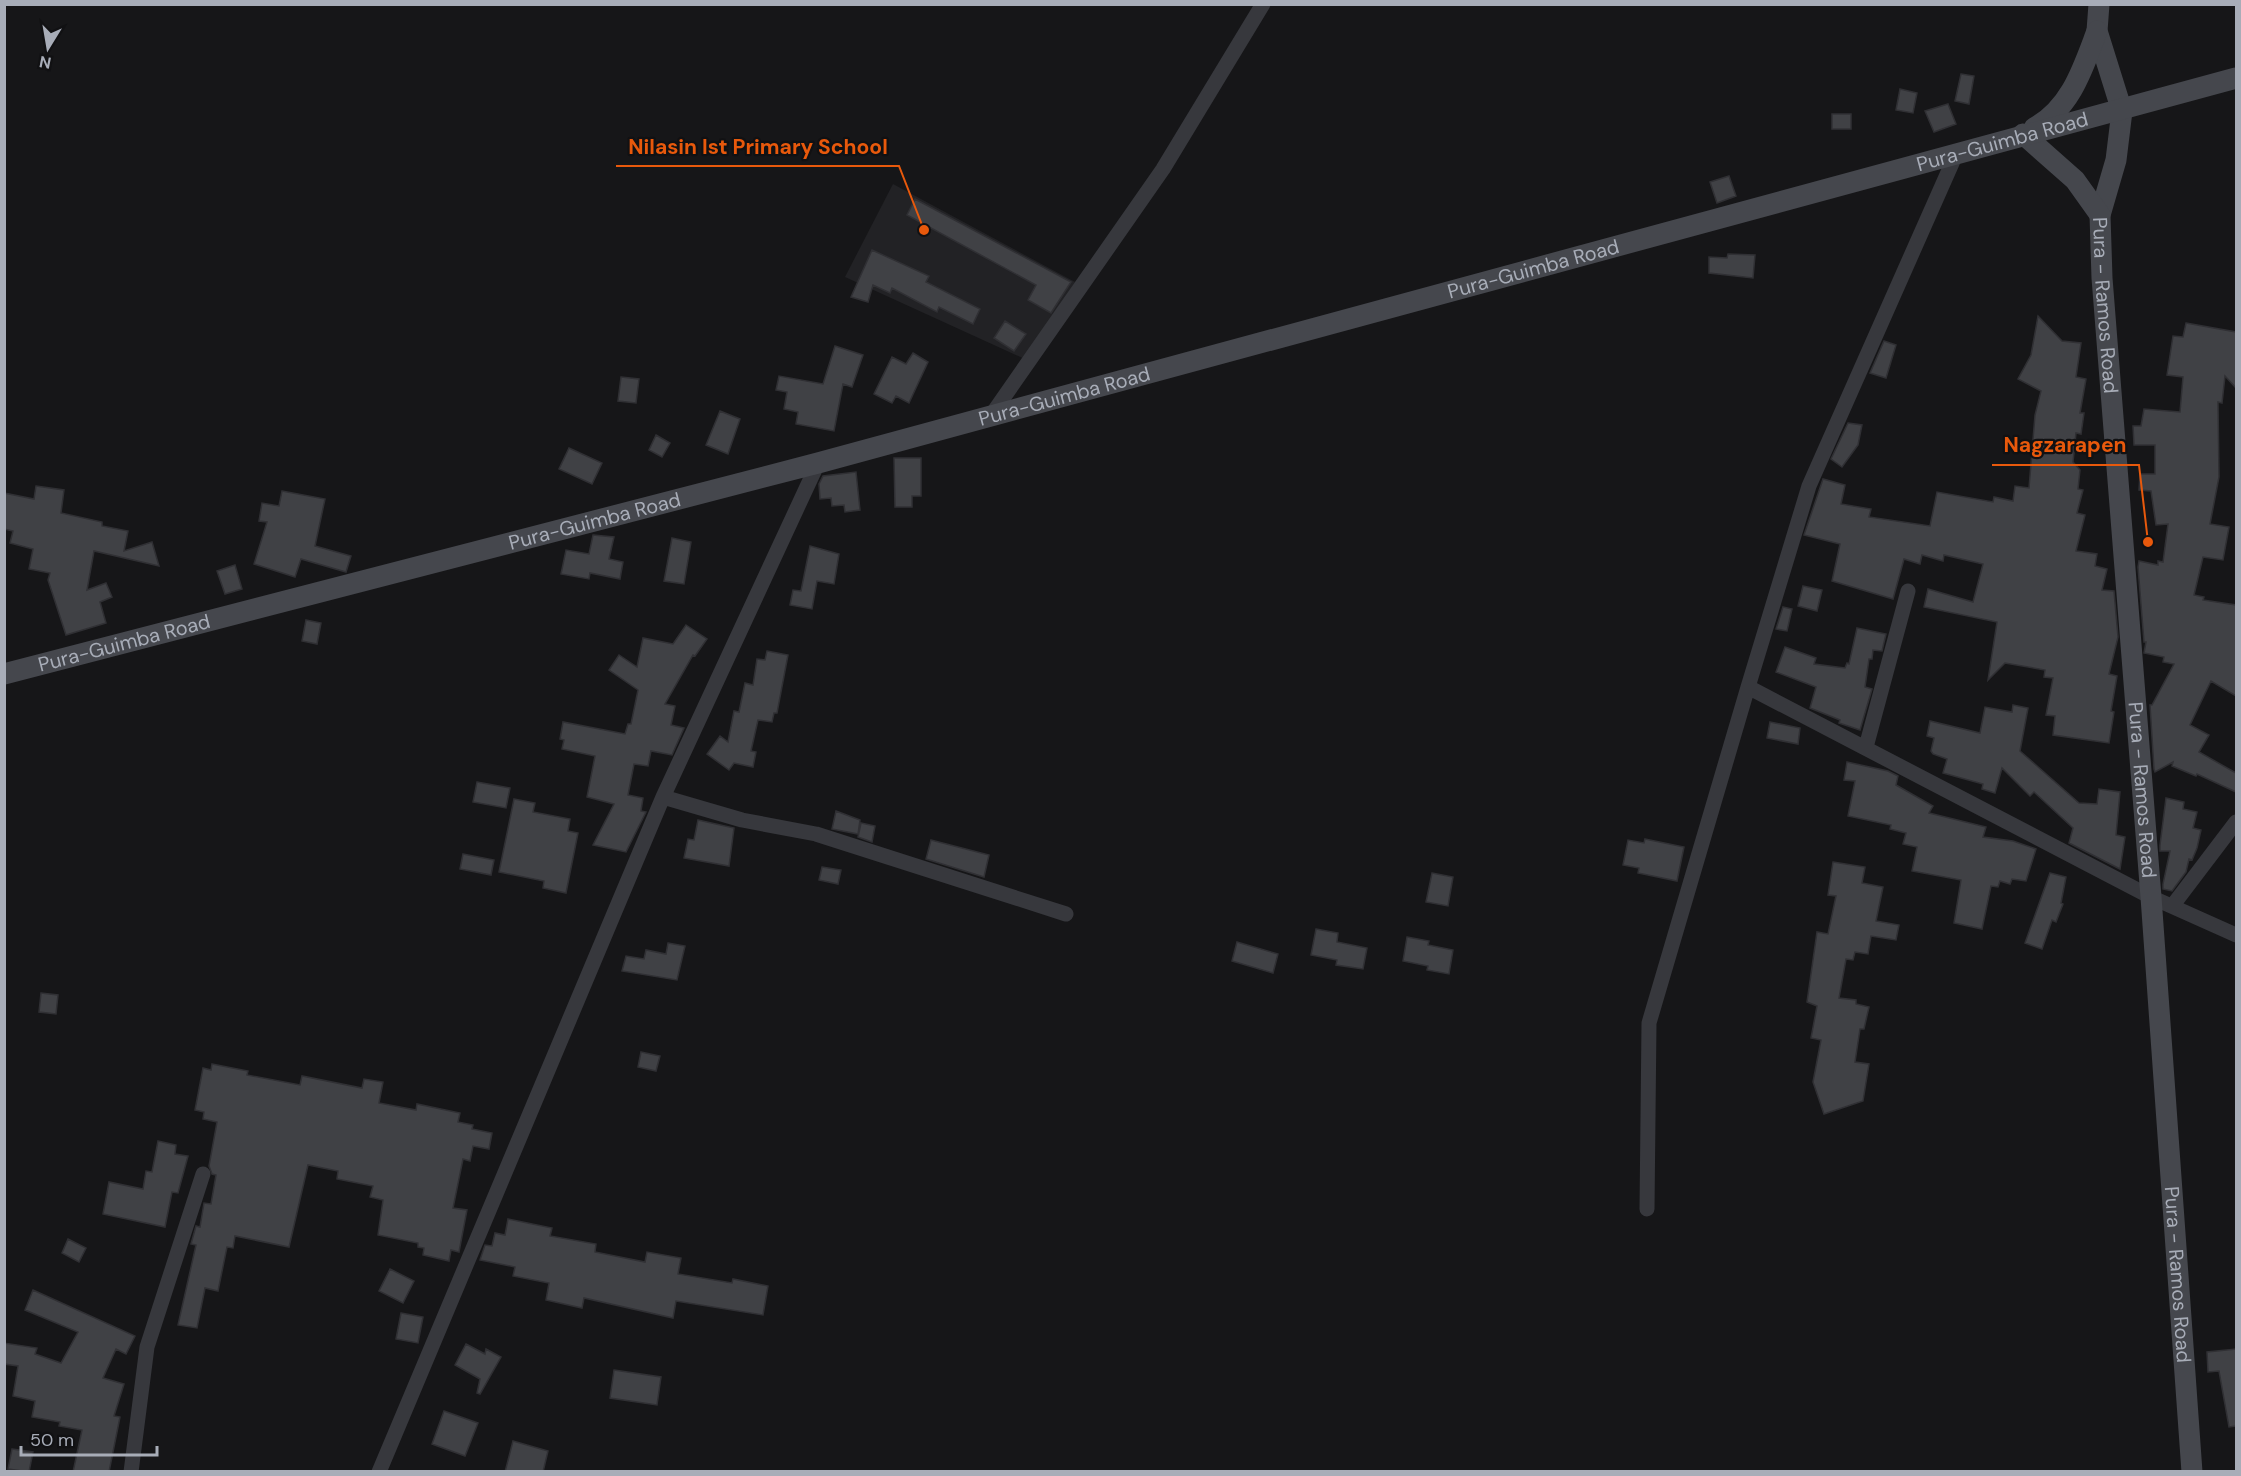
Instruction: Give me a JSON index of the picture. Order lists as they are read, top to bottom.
{
  "streets": {
    "main road": ["Pura-Guimba Road", "Pura - Ramos Road"]
  },
  "crossings": [
    ["Pura-Guimba Road", "Pura - Ramos Road"]
  ],
  "places": ["Nilasin Ist Primary School", "Nagzarapen"],
  "scale_bar": "50 m",
  "north": "bottom"
}
